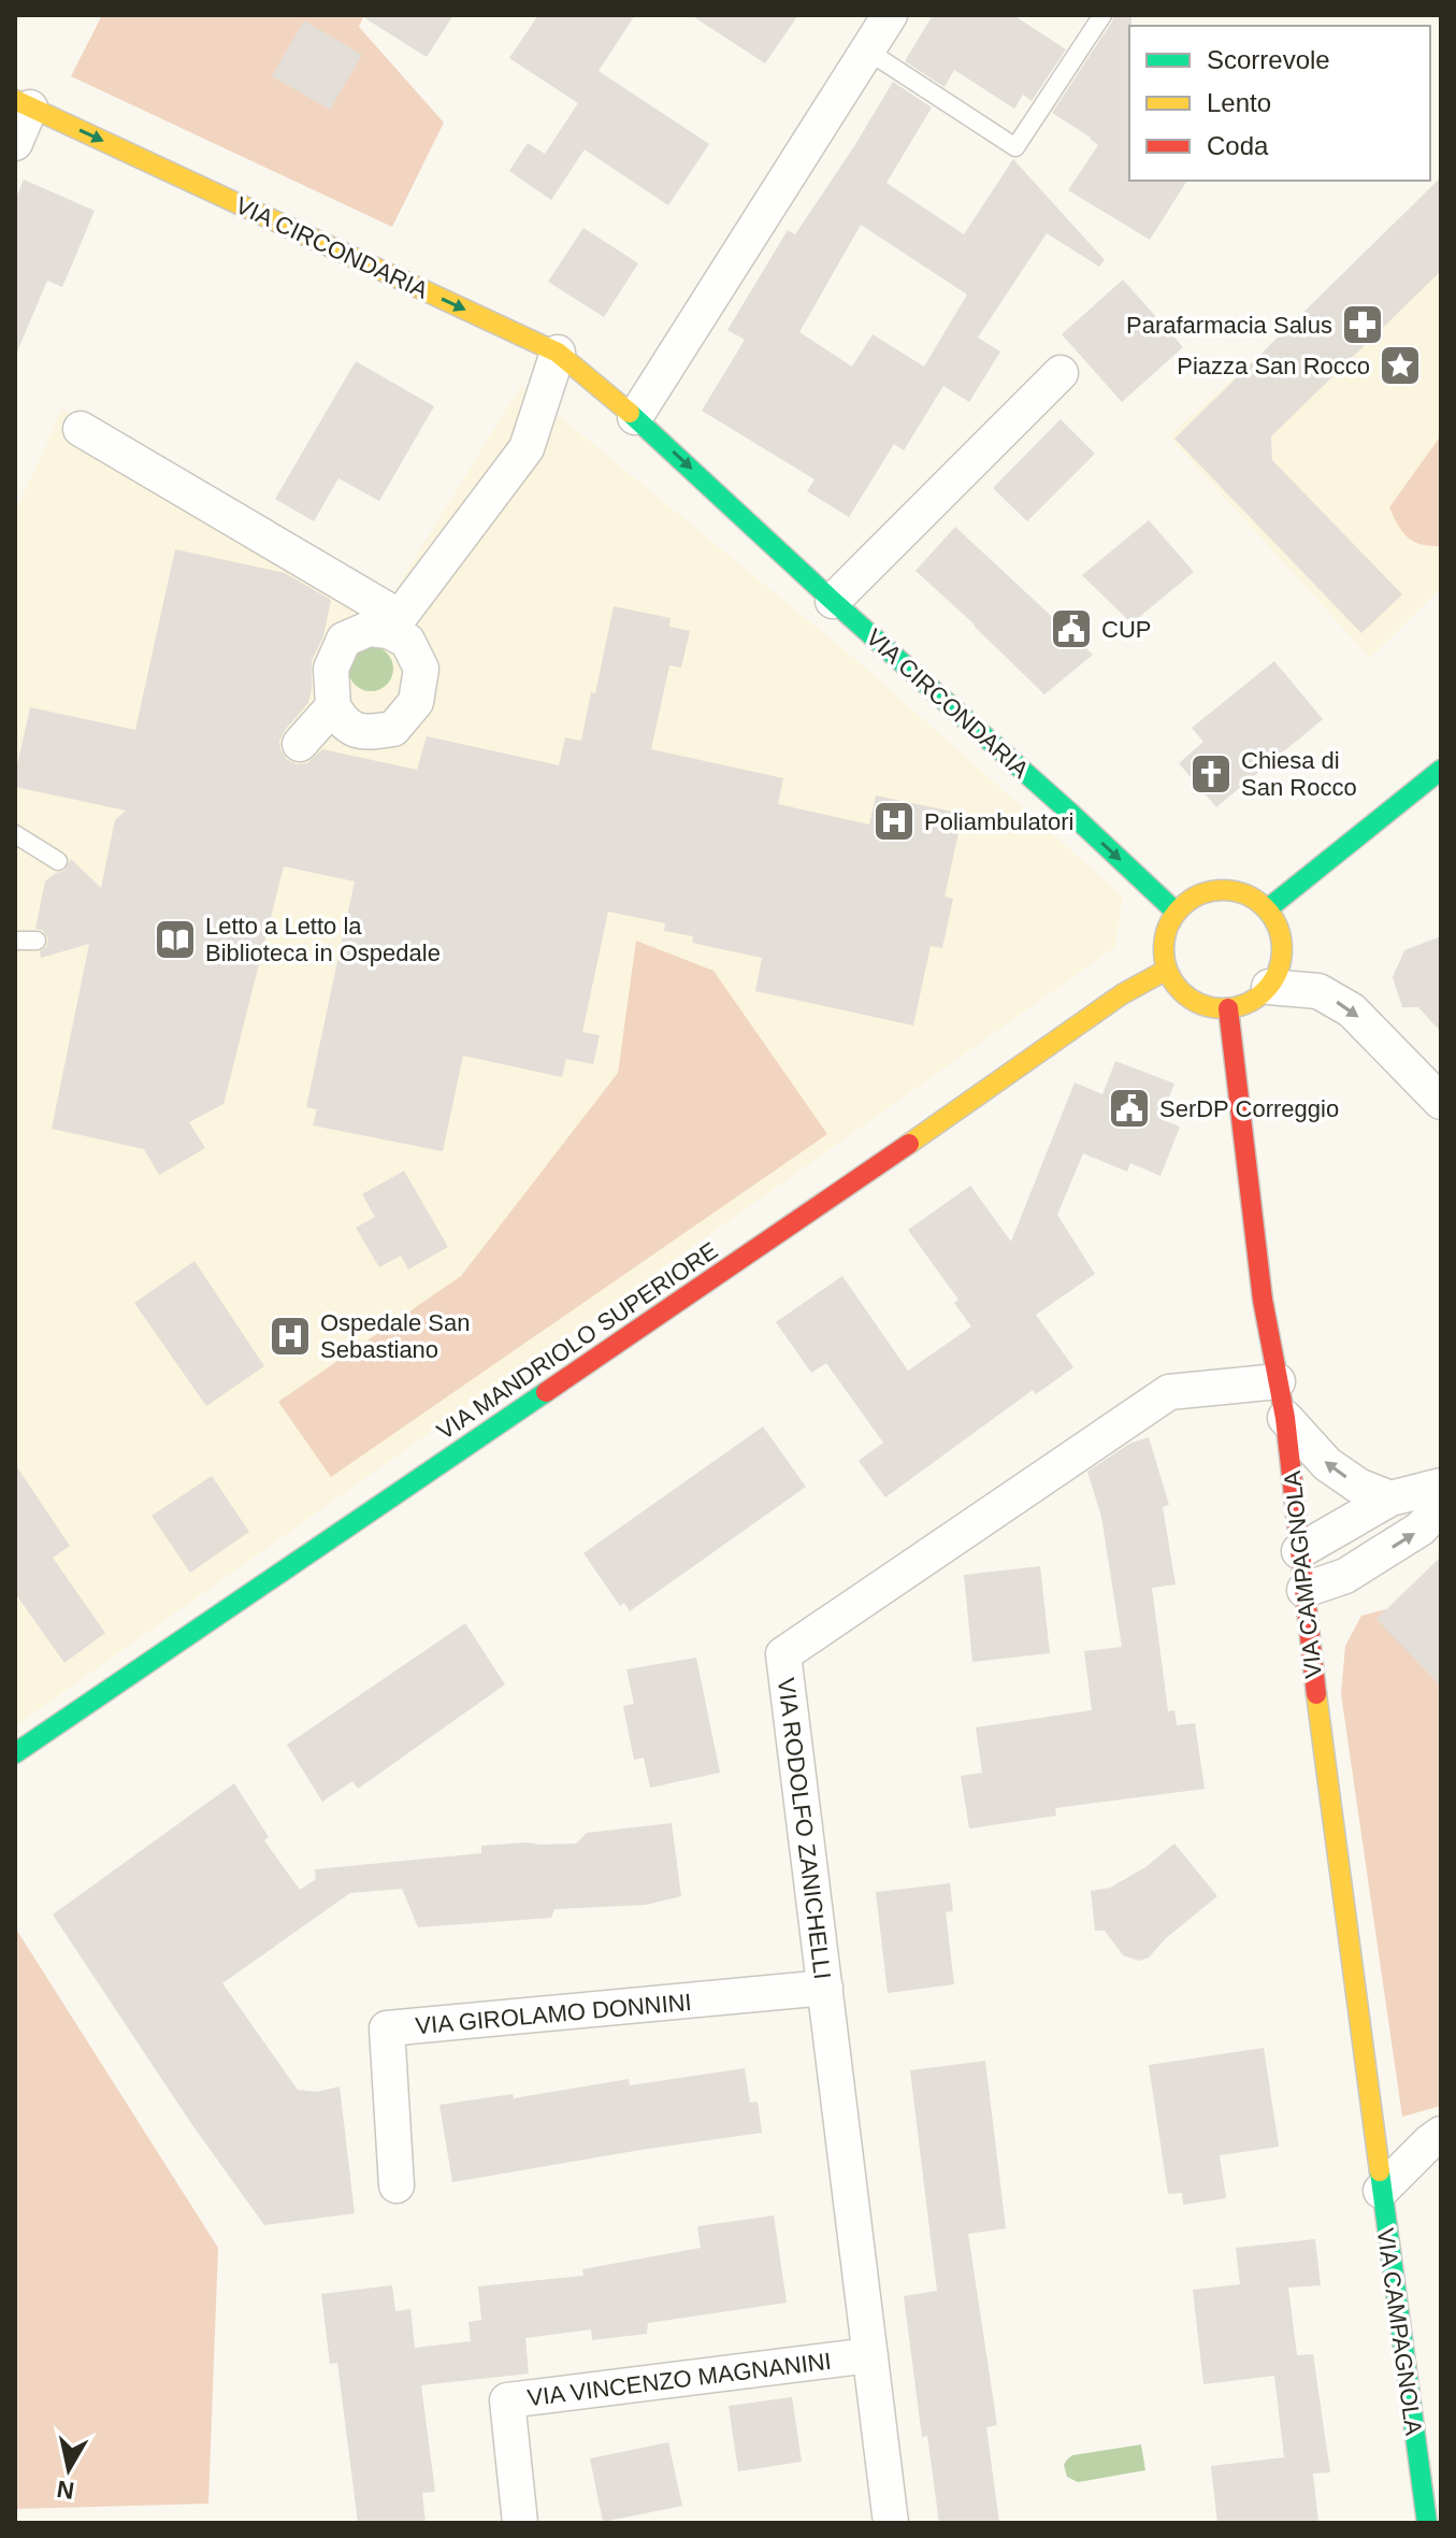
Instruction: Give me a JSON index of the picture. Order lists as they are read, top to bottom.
{
  "streets": {
    "street": [
      "VIA CIRCONDARIA",
      "VIA MANDRIOLO SUPERIORE",
      "VIA CAMPAGNOLA",
      "VIA RODOLFO ZANICHELLI",
      "VIA GIROLAMO DONNINI",
      "VIA VINCENZO MAGNANINI"
    ]
  },
  "crossings": [
    ["VIA CIRCONDARIA", "VIA MANDRIOLO SUPERIORE"],
    ["VIA CIRCONDARIA", "VIA CAMPAGNOLA"],
    ["VIA MANDRIOLO SUPERIORE", "VIA CAMPAGNOLA"],
    ["VIA CAMPAGNOLA", "VIA RODOLFO ZANICHELLI"],
    ["VIA RODOLFO ZANICHELLI", "VIA GIROLAMO DONNINI"],
    ["VIA RODOLFO ZANICHELLI", "VIA VINCENZO MAGNANINI"]
  ],
  "one_way": ["VIA CIRCONDARIA"],
  "places": {
    "pharmacy": ["Parafarmacia Salus"],
    "place": ["Piazza San Rocco"],
    "public building": ["CUP", "SerDP Correggio"],
    "church": ["Chiesa di San Rocco"],
    "hospital": ["Poliambulatori", "Ospedale San Sebastiano"],
    "library": ["Letto a Letto la Biblioteca in Ospedale"]
  },
  "legend": ["Scorrevole", "Lento", "Coda"],
  "north": "bottom"
}
